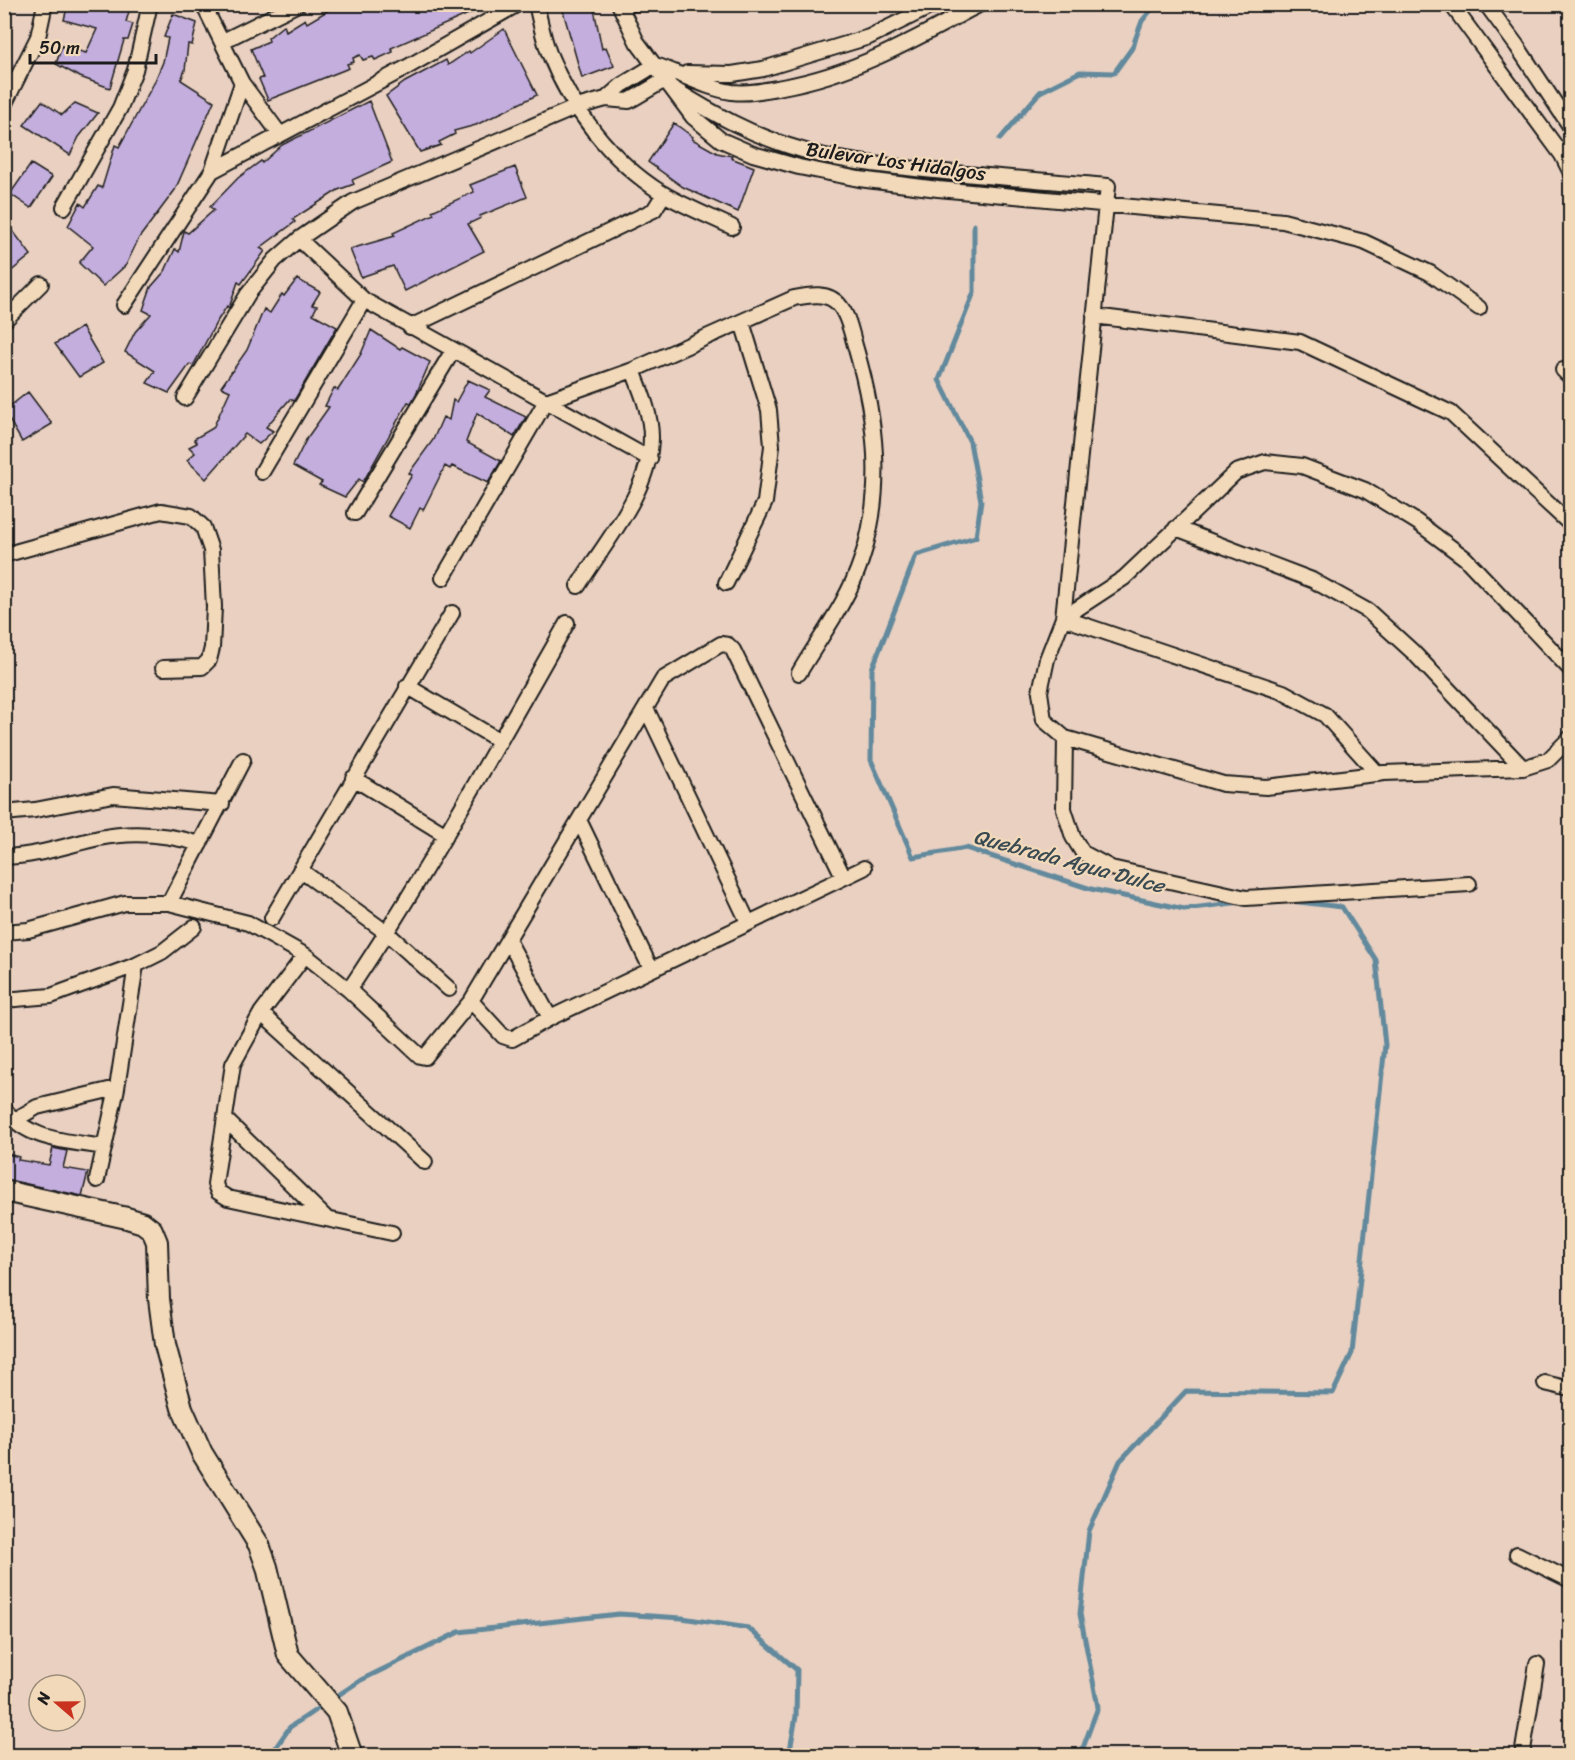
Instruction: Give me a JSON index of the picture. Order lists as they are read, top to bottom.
{
  "streets": {
    "street": ["Bulevar Los Hidalgos"]
  },
  "water": ["Quebrada Agua Dulce"],
  "scale_bar": "50 m",
  "north": "left"
}
